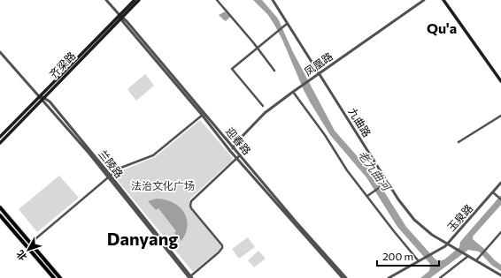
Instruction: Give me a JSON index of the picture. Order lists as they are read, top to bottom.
{
  "streets": {
    "main road": ["齐梁路"],
    "street": [
      "凤凰路",
      "九曲路",
      "迎春路",
      "兰陵路",
      "玉泉路"
    ]
  },
  "crossings": [
    ["凤凰路", "九曲路"],
    ["凤凰路", "迎春路"],
    ["齐梁路", "迎春路"],
    ["齐梁路", "兰陵路"],
    ["九曲路", "玉泉路"]
  ],
  "districts": ["Qu'a", "Danyang"],
  "water": ["老九曲河"],
  "parks": ["法治文化广场"],
  "scale_bar": "200 m",
  "north": "bottom left"
}
